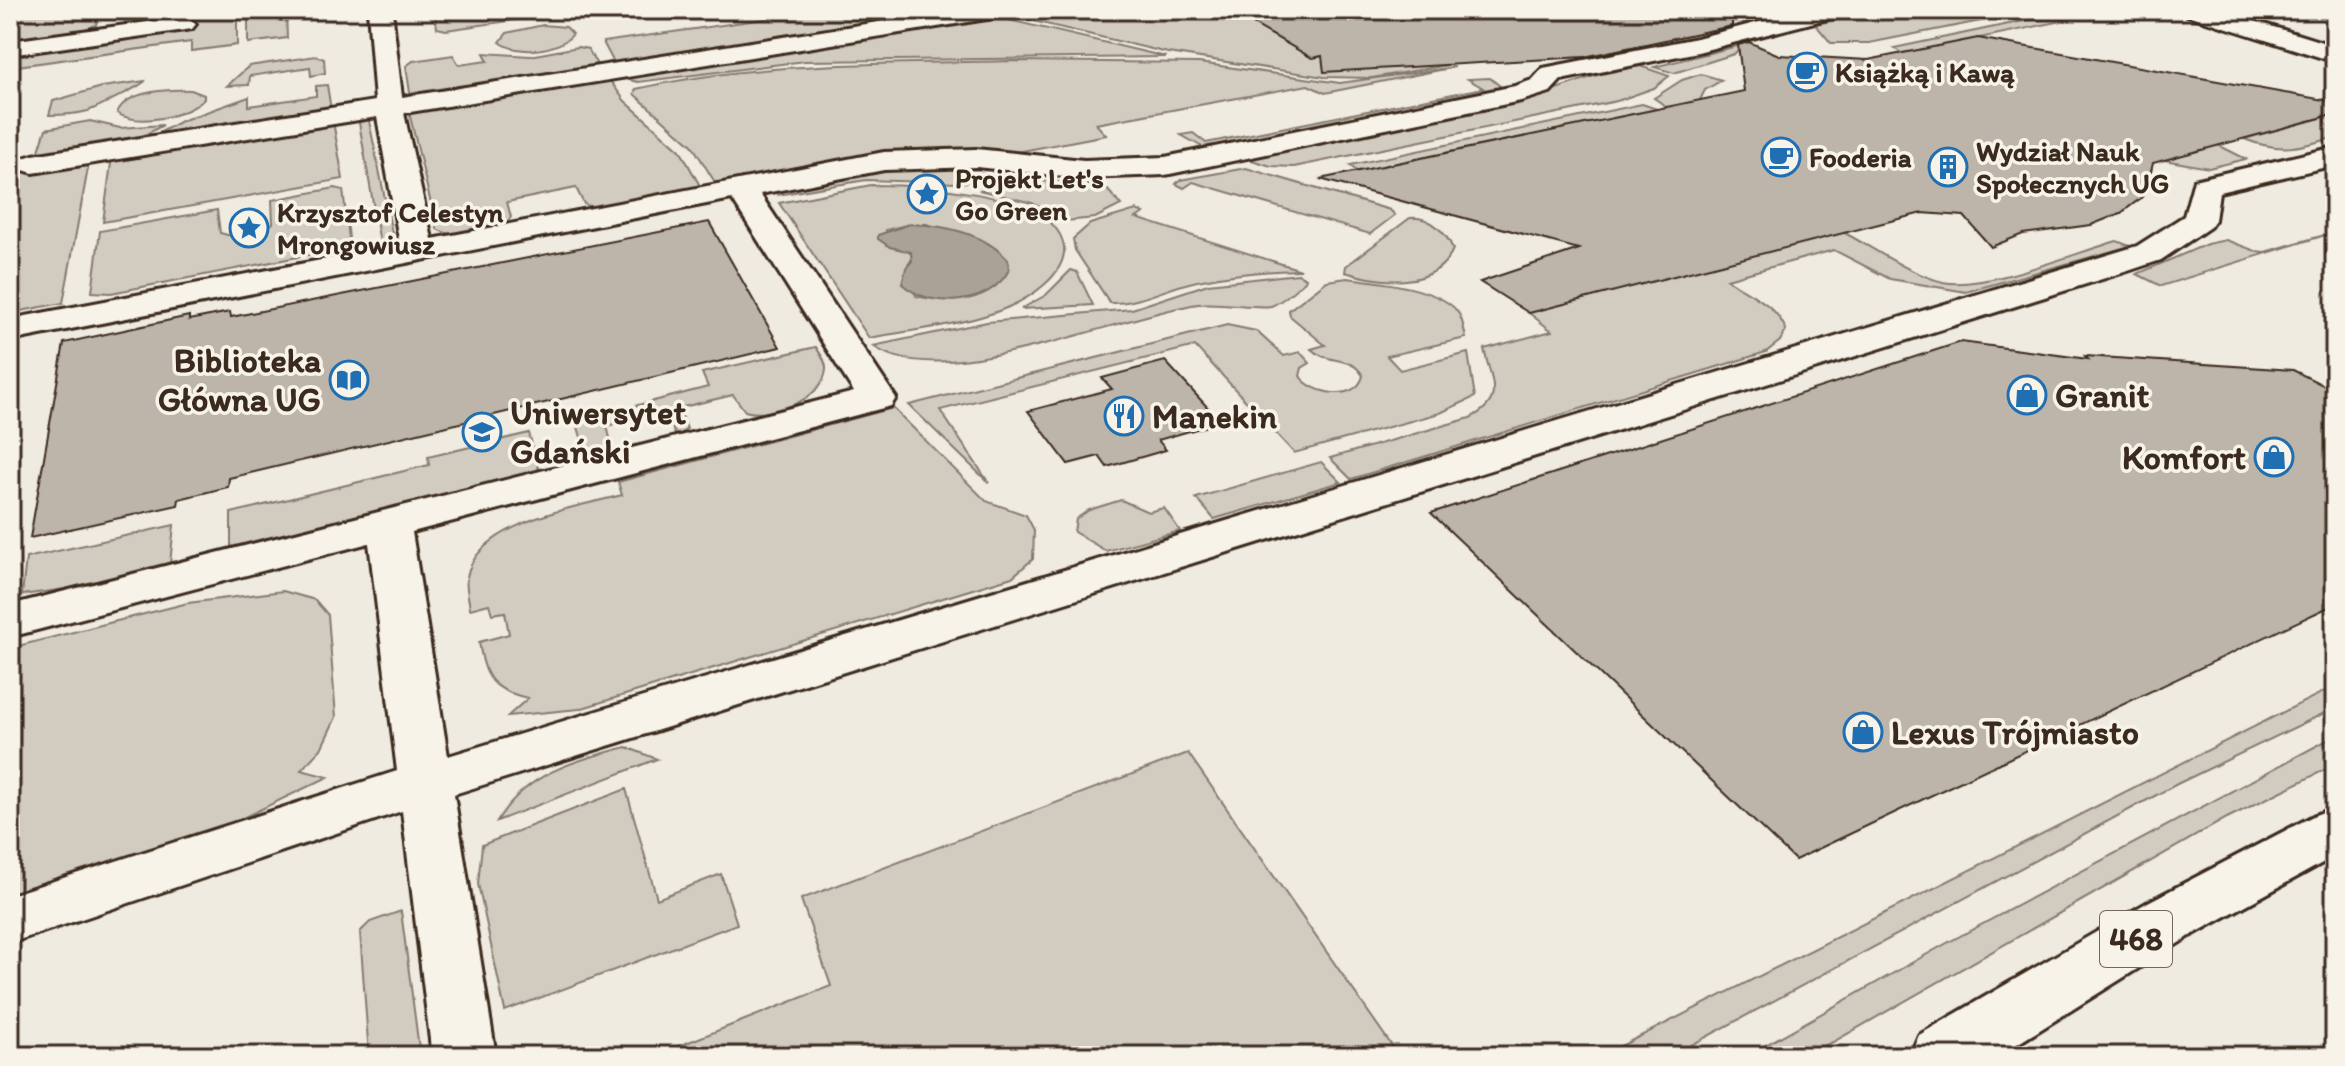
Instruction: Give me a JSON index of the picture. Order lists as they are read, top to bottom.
{
  "streets": {
    "main road": ["468"]
  },
  "places": {
    "cafe": ["Książką i Kawą", "Fooderia"],
    "building": ["Wydział Nauk Społecznych UG"],
    "place": ["Projekt Let's Go Green", "Krzysztof Celestyn Mrongowiusz"],
    "library": ["Biblioteka Główna UG"],
    "shop": ["Granit", "Komfort", "Lexus Trójmiasto"],
    "restaurant": ["Manekin"],
    "school or university": ["Uniwersytet Gdański"]
  }
}
